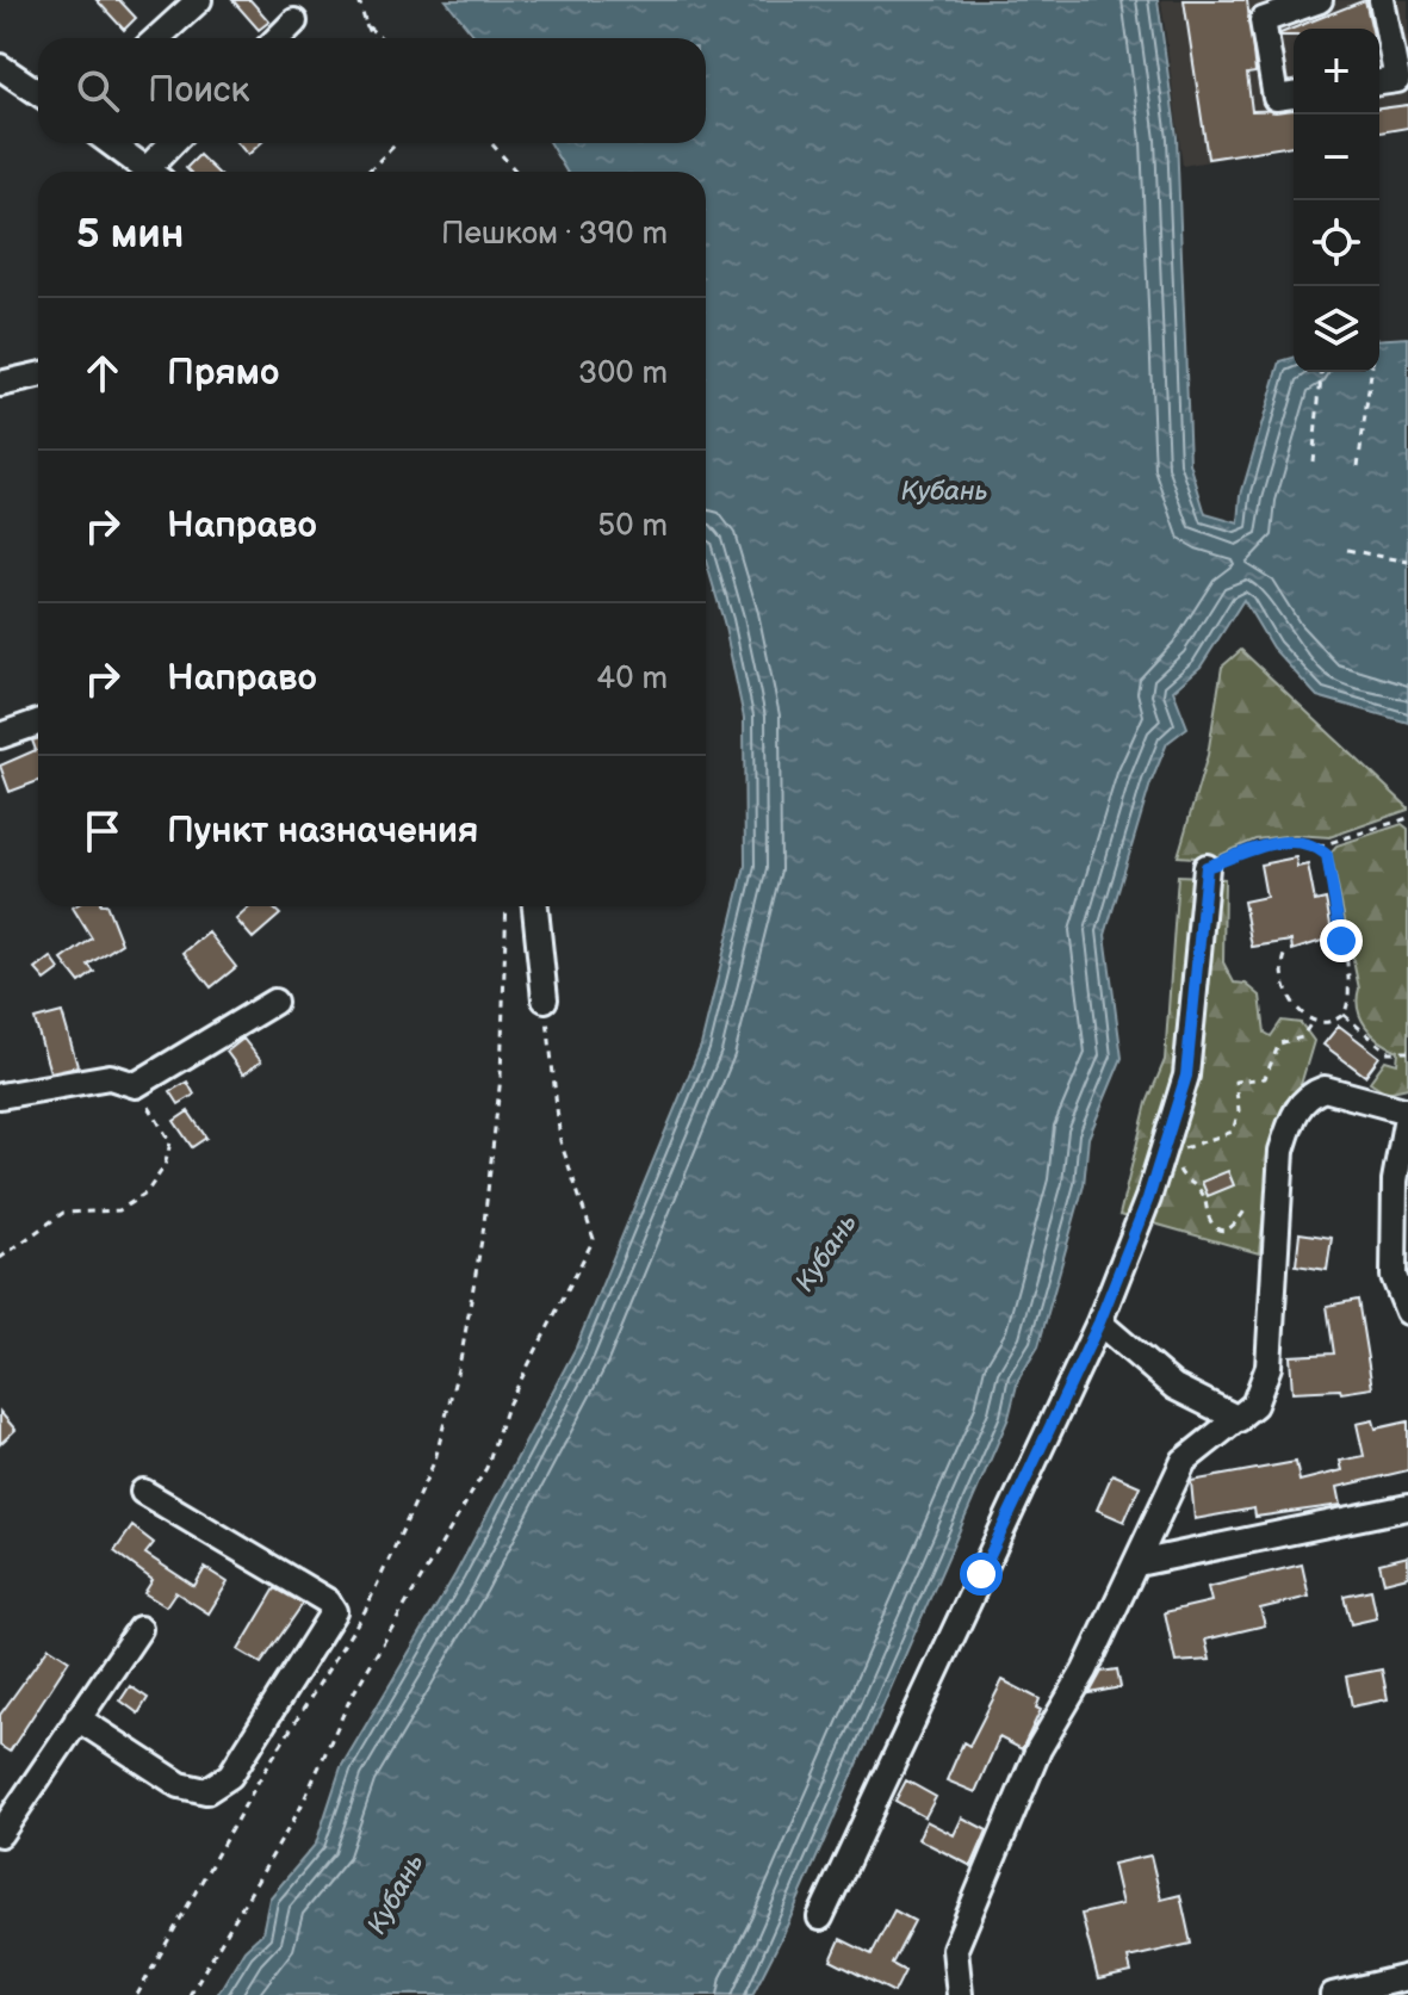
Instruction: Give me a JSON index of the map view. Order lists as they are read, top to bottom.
{
  "water": ["Кубань"],
  "page": {
    "map_buttons": ["+", "−"],
    "search": "Поиск",
    "heading": ["5 мин", "Пешком · 390 m"],
    "list": [
      ["Прямо", "300 m"],
      ["Направо", "50 m"],
      ["Направо", "40 m"],
      "Пункт назначения"
    ]
  }
}
